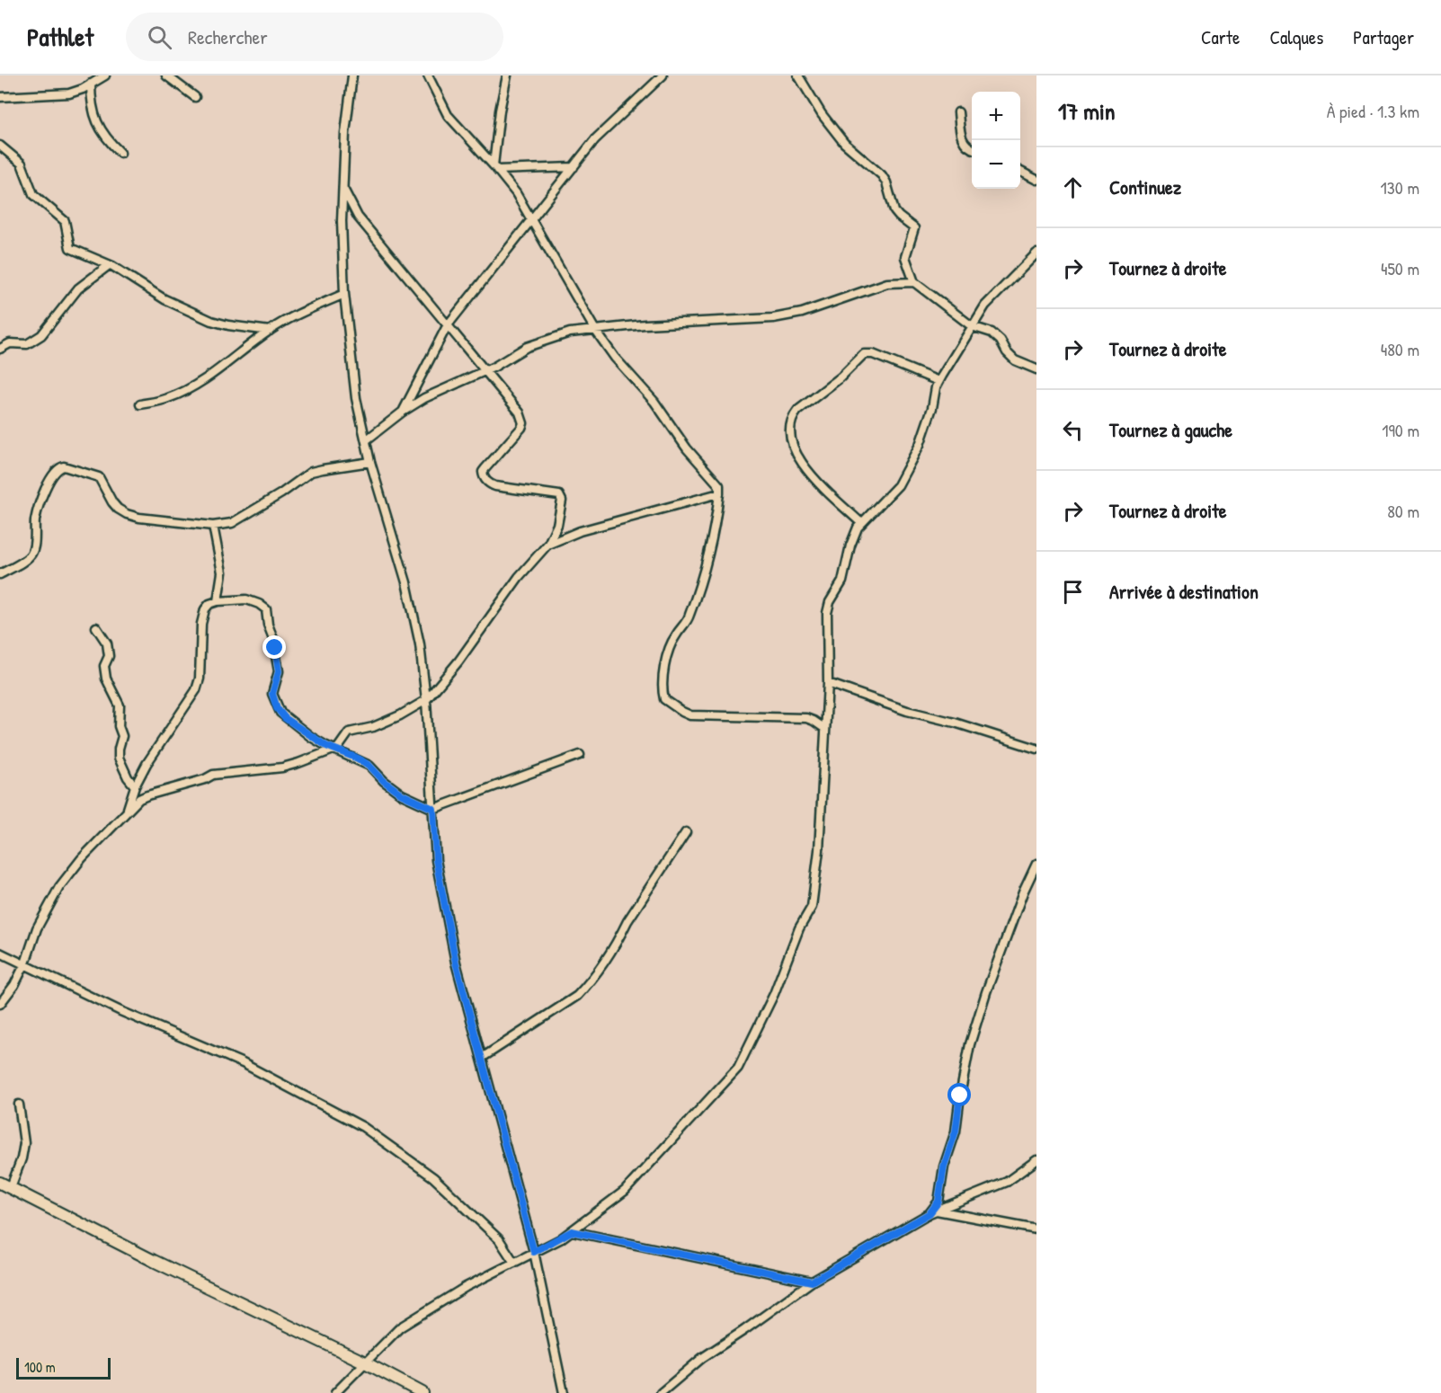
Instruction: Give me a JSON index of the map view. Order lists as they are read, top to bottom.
{
  "scale_bar": "100 m",
  "page": {
    "header": "Pathlet",
    "search": "Rechercher",
    "nav": ["Carte", "Calques", "Partager"],
    "heading": ["17 min", "À pied · 1.3 km"],
    "map_buttons": ["+", "−"],
    "list": [
      ["Continuez", "130 m"],
      ["Tournez à droite", "450 m"],
      ["Tournez à droite", "480 m"],
      ["Tournez à gauche", "190 m"],
      ["Tournez à droite", "80 m"],
      "Arrivée à destination"
    ],
    "scale": "100 m"
  }
}
